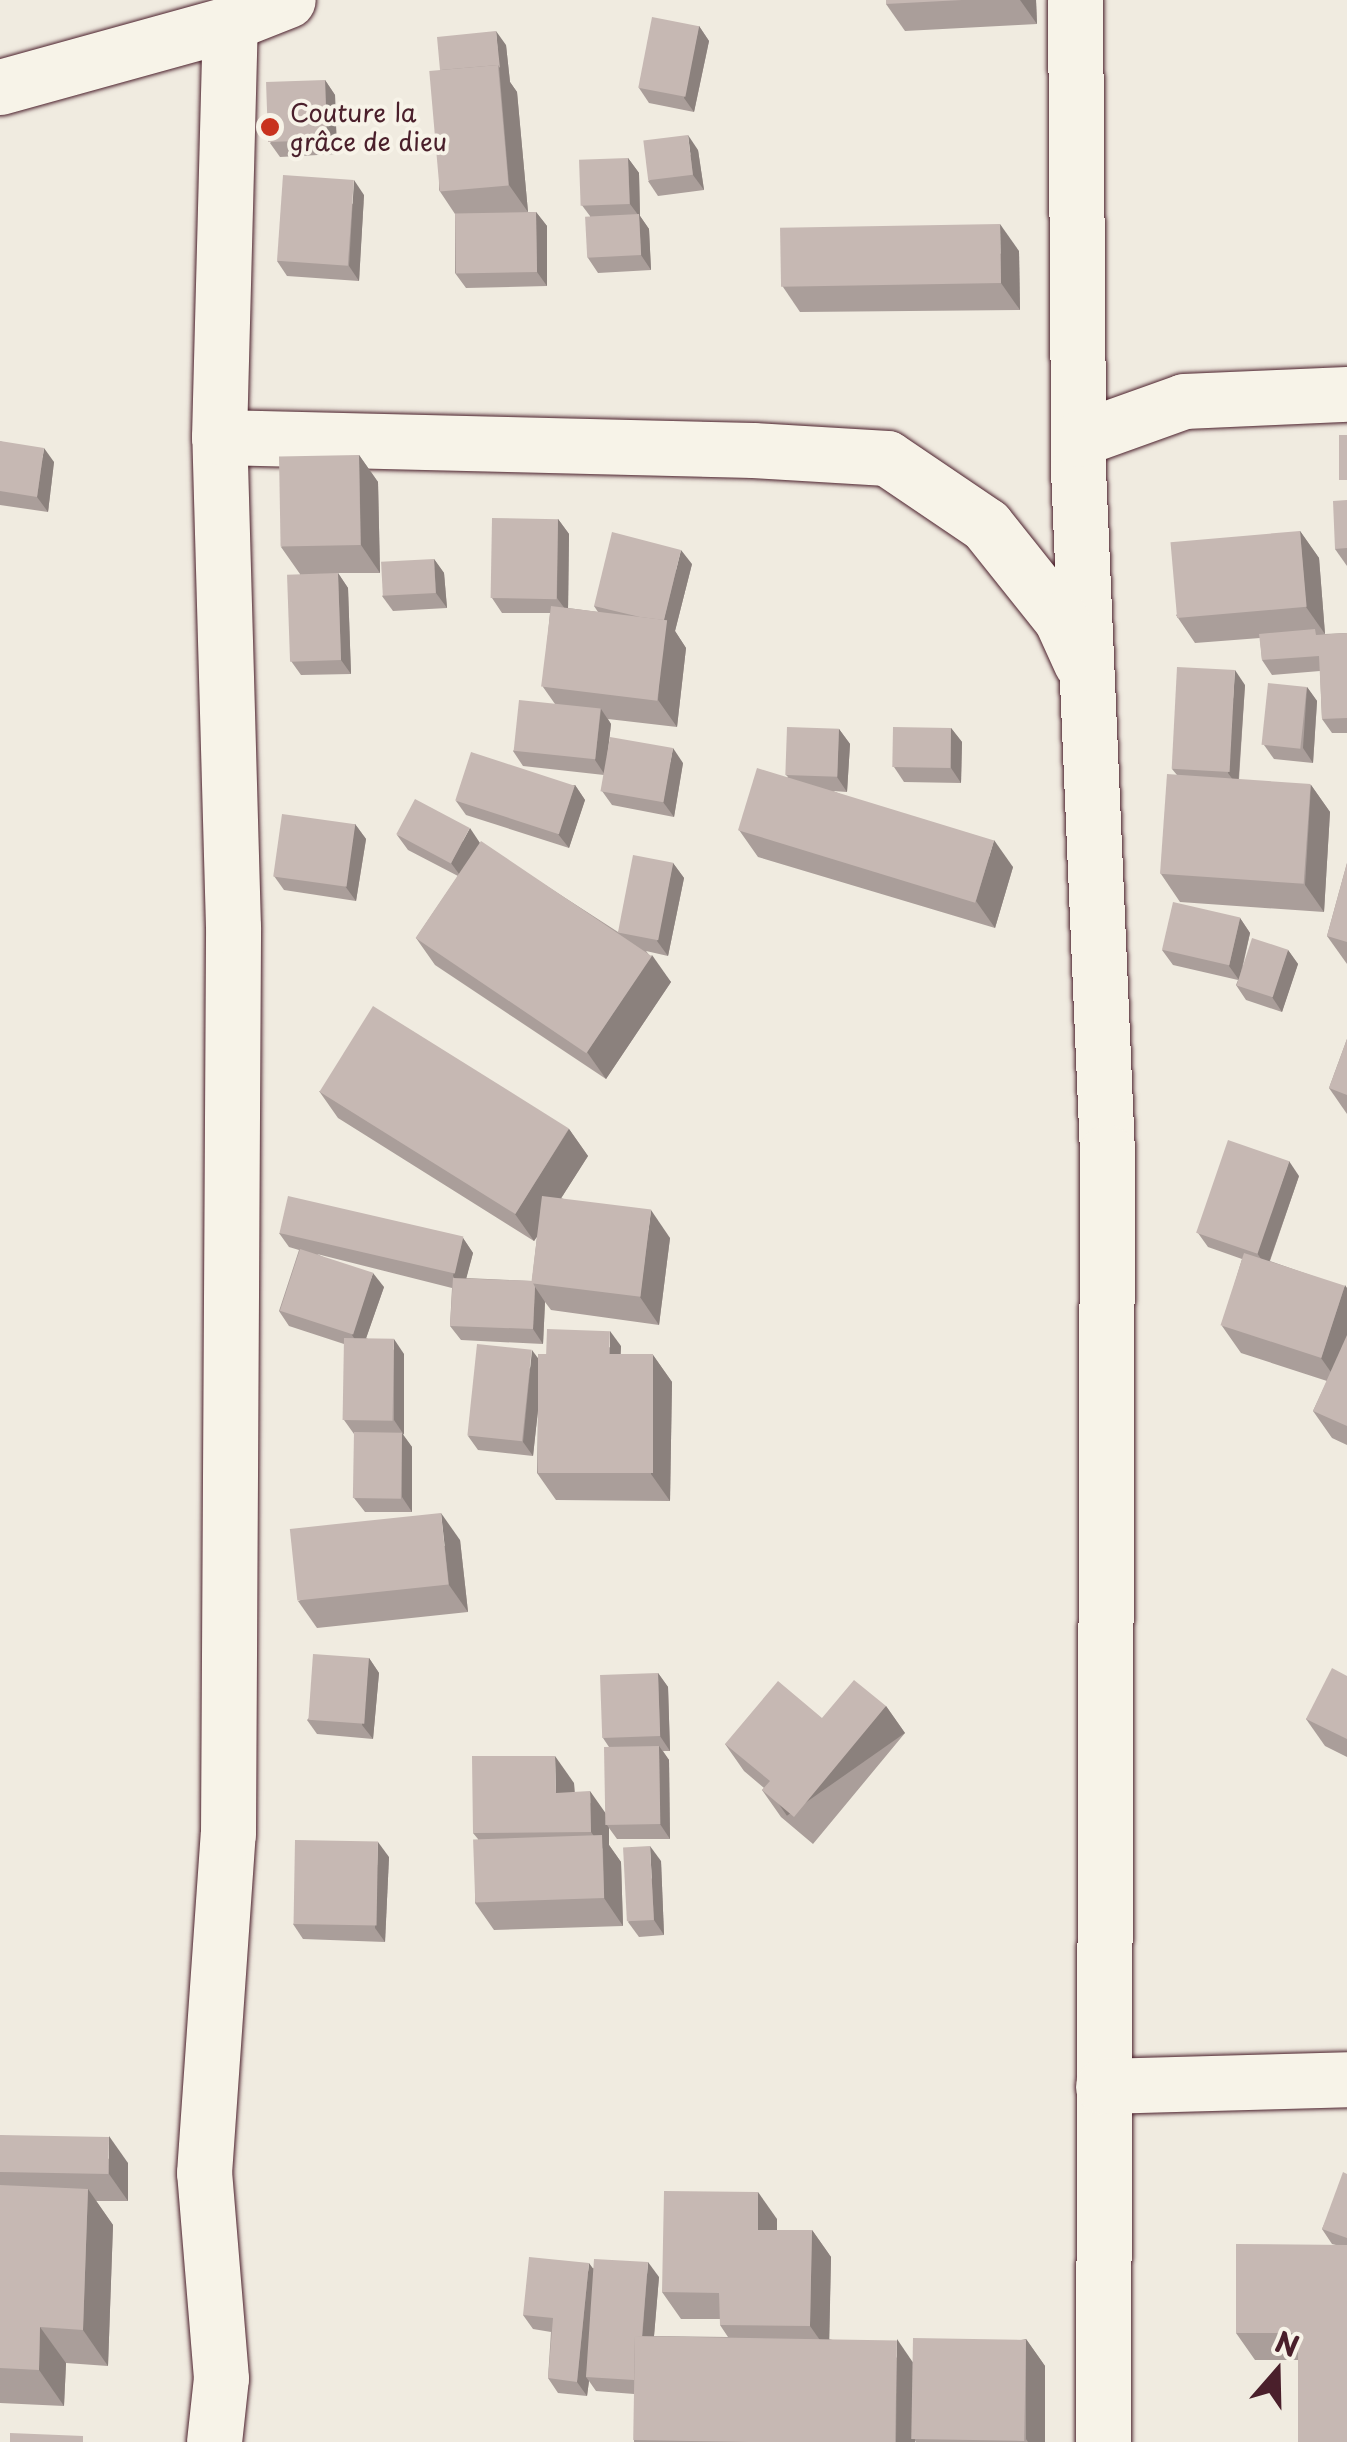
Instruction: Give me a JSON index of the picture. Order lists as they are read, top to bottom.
{
  "places": ["Couture la grâce de dieu"],
  "north": "top"
}
